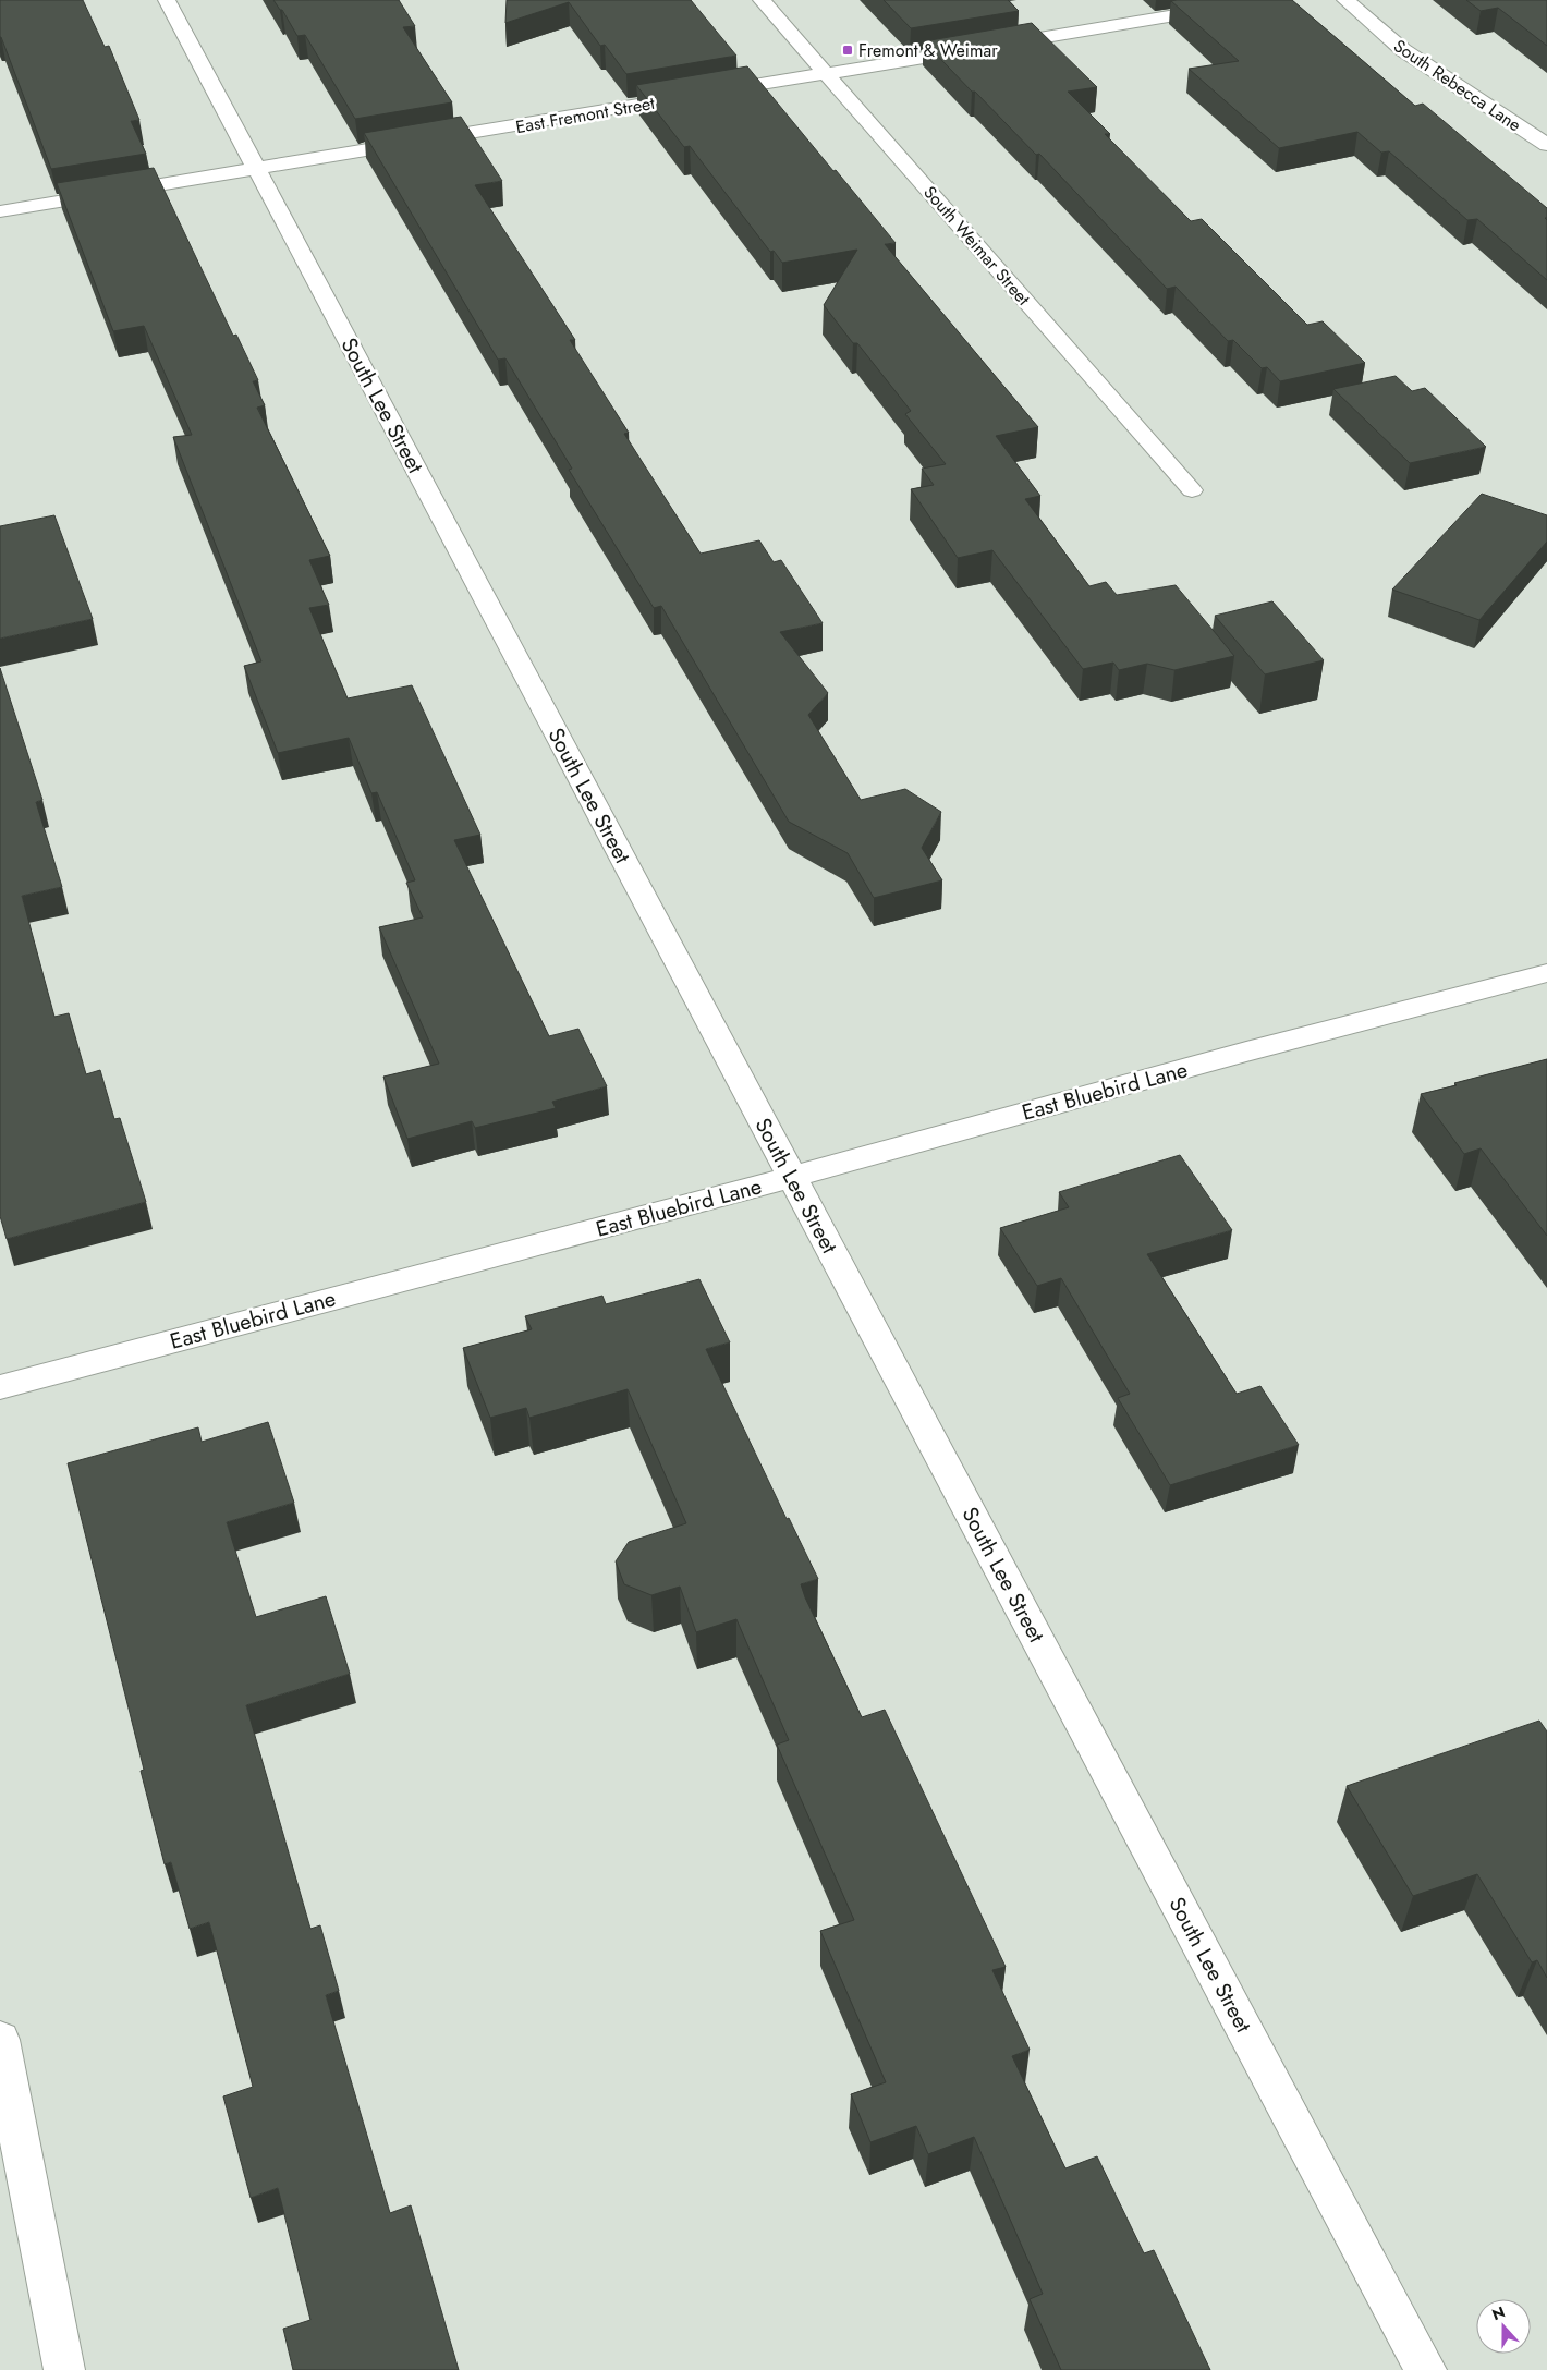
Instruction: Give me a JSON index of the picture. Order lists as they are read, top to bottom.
{
  "streets": {
    "street": [
      "South Rebecca Lane",
      "East Fremont Street",
      "South Weimar Street",
      "South Lee Street",
      "East Bluebird Lane"
    ]
  },
  "crossings": [
    ["East Fremont Street", "South Weimar Street"],
    ["East Fremont Street", "South Lee Street"],
    ["South Lee Street", "East Bluebird Lane"]
  ],
  "places": {
    "transit": ["Fremont & Weimar"]
  },
  "north": "top"
}
